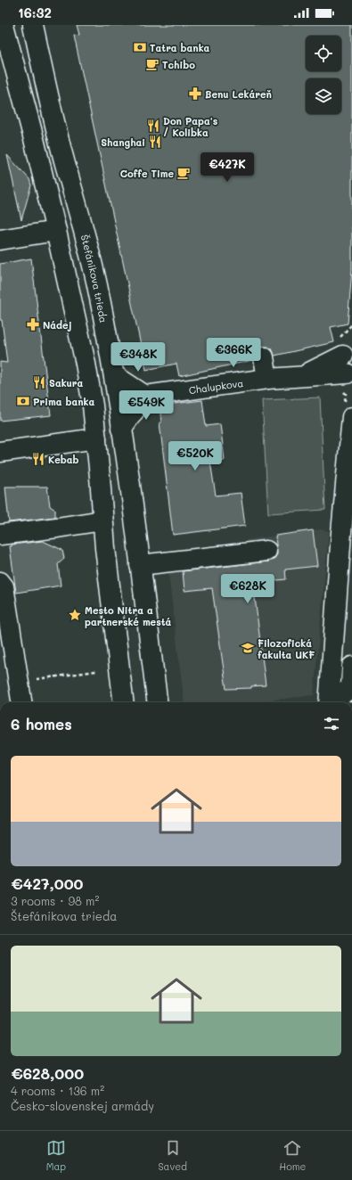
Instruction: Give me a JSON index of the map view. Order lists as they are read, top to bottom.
{
  "streets": {
    "main road": ["Štefánikova trieda", "Chalupkova"]
  },
  "places": {
    "bank": ["Tatra banka", "Prima banka"],
    "cafe": ["Tchibo", "Coffe Time"],
    "pharmacy": ["Benu Lekáreň", "Nádej"],
    "restaurant": [
      "Don Papa's / Kolibka",
      "Shanghai",
      "Sakura",
      "Kebab"
    ],
    "place": ["Mesto Nitra a partnerské mestá"],
    "school or university": ["Filozofická fakulta UKF"]
  },
  "page": {
    "status": "16:32",
    "price": [
      "€427K",
      "€366K",
      "€348K",
      "€549K",
      "€520K",
      "€628K"
    ],
    "heading": "6 homes",
    "list": [
      {
        "name": "€427,000",
        "note": "3 rooms · 98 m² · Štefánikova trieda"
      },
      {
        "name": "€628,000",
        "note": "4 rooms · 136 m² · Česko-slovenskej armády"
      }
    ],
    "tabs": ["Map", "Saved", "Home"]
  }
}
